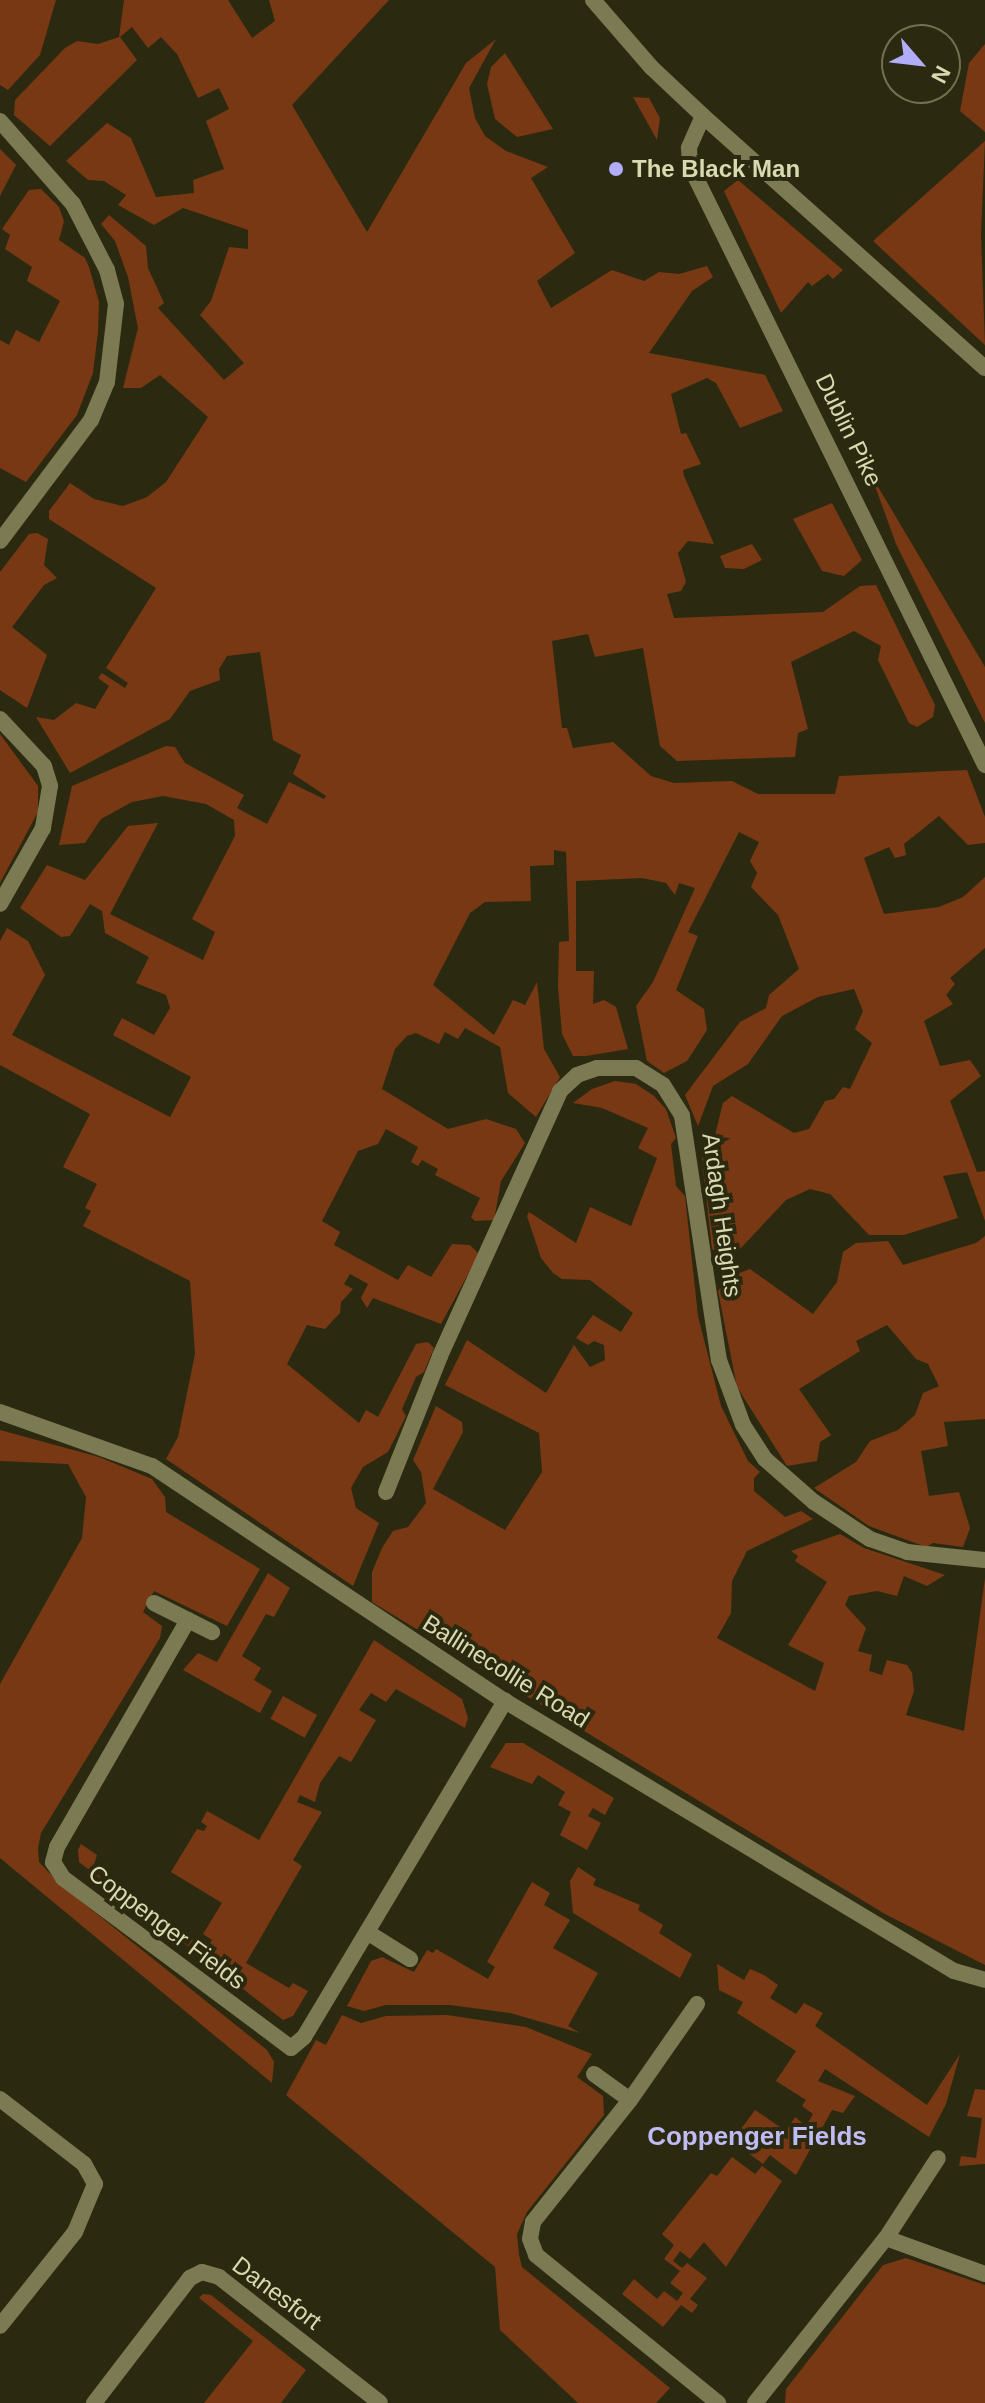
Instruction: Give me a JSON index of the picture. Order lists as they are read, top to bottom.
{
  "streets": {
    "street": [
      "Dublin Pike",
      "Ardagh Heights",
      "Ballinecollie Road",
      "Coppenger Fields",
      "Danesfort"
    ]
  },
  "crossings": [
    ["Ballinecollie Road", "Coppenger Fields"]
  ],
  "districts": ["Coppenger Fields"],
  "places": ["The Black Man"],
  "north": "bottom right"
}
